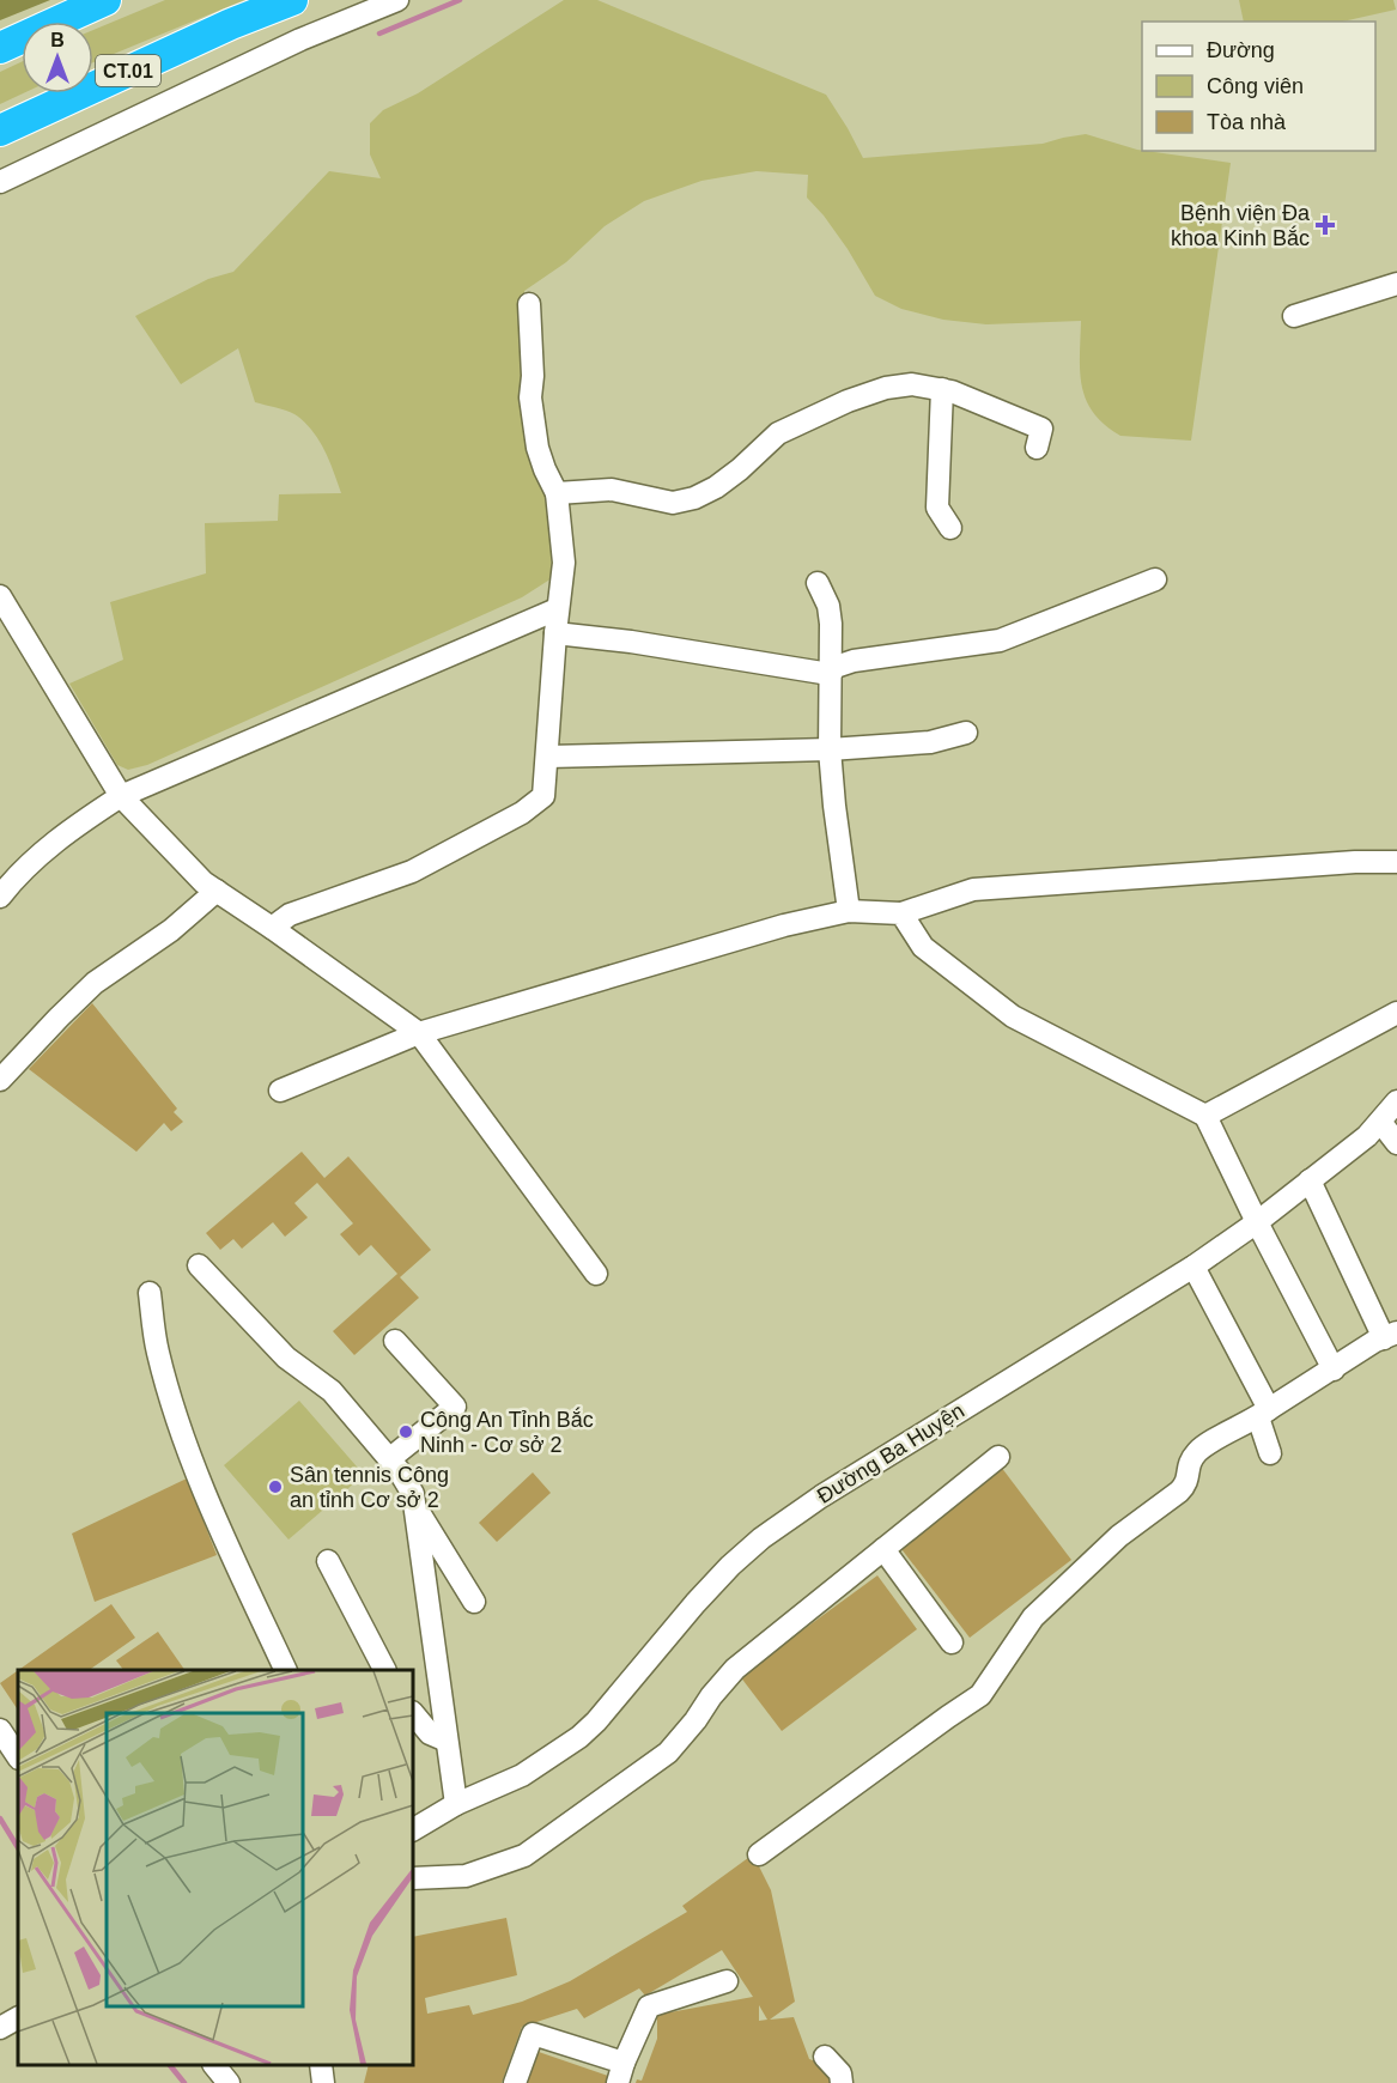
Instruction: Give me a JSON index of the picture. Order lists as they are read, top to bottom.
{
  "streets": {
    "highway": ["CT.01"],
    "street": ["Đường Ba Huyện"]
  },
  "places": {
    "health": ["Bệnh viện Đa khoa Kinh Bắc"],
    "other": ["Công An Tỉnh Bắc Ninh - Cơ sở 2", "Sân tennis Công an tỉnh Cơ sở 2"]
  },
  "legend": ["Đường", "Công viên", "Tòa nhà"],
  "north": "top"
}
